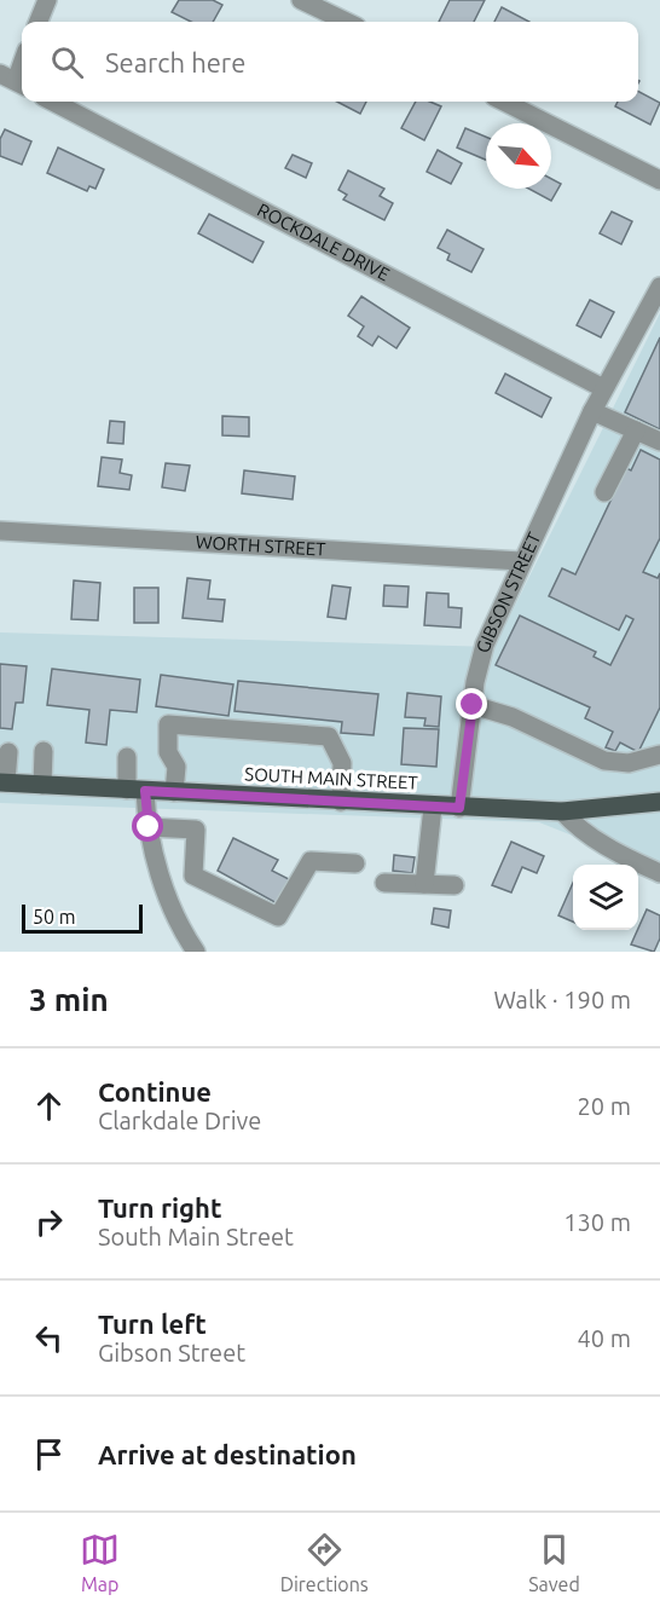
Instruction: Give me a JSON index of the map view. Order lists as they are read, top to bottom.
{
  "streets": {
    "main road": ["SOUTH MAIN STREET"],
    "street": ["ROCKDALE DRIVE", "WORTH STREET", "GIBSON STREET"]
  },
  "crossings": [
    ["ROCKDALE DRIVE", "GIBSON STREET"],
    ["WORTH STREET", "GIBSON STREET"],
    ["GIBSON STREET", "SOUTH MAIN STREET"]
  ],
  "scale_bar": "50 m",
  "north": "bottom right",
  "page": {
    "search": "Search here",
    "scale": "50 m",
    "heading": ["3 min", "Walk · 190 m"],
    "list": [
      ["Continue", "Clarkdale Drive", "20 m"],
      ["Turn right", "South Main Street", "130 m"],
      ["Turn left", "Gibson Street", "40 m"],
      "Arrive at destination"
    ],
    "nav": ["Map", "Directions", "Saved"]
  }
}
